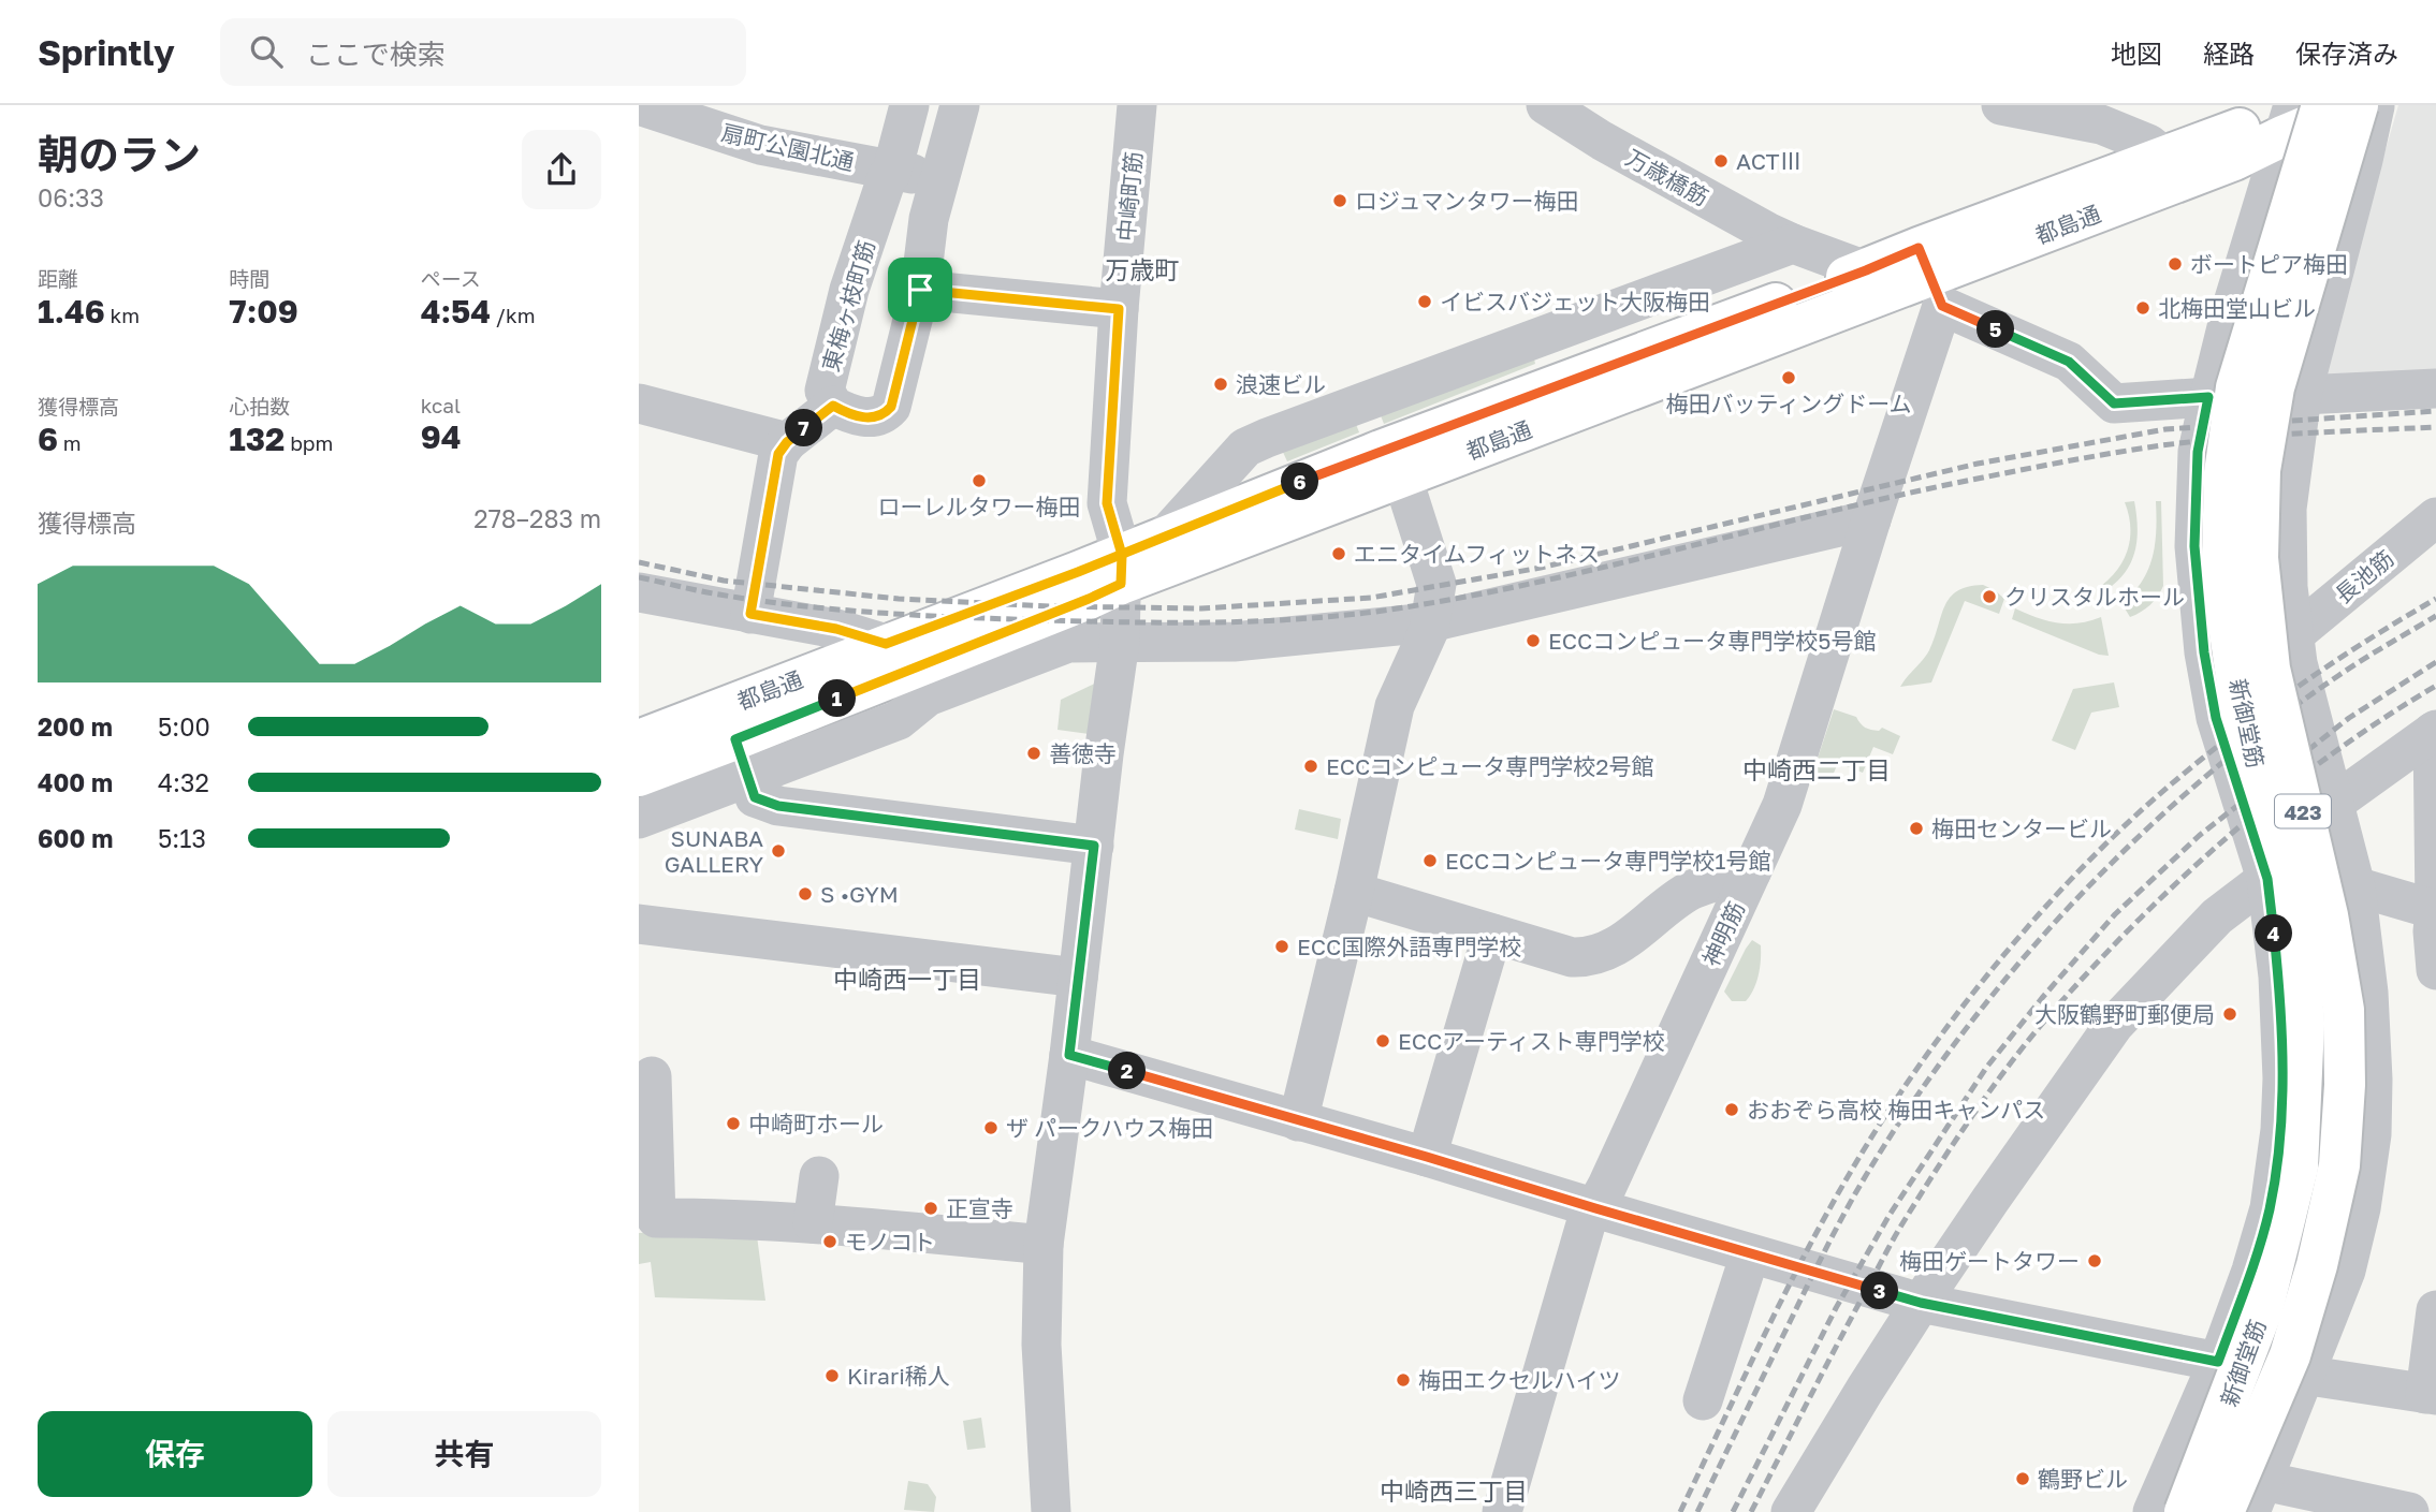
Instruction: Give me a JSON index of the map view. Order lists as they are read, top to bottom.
{
  "streets": {
    "main road": ["都島通", "新御堂筋", "423"],
    "street": [
      "扇町公園北通",
      "万歳橋筋",
      "中崎町筋",
      "東梅ヶ枝町筋",
      "長池筋",
      "神明筋"
    ]
  },
  "crossings": [
    ["扇町公園北通", "東梅ヶ枝町筋"],
    ["万歳橋筋", "都島通"],
    ["中崎町筋", "都島通"],
    ["都島通", "423"],
    ["都島通", "神明筋"]
  ],
  "districts": [
    "万歳町",
    "中崎西二丁目",
    "中崎西一丁目",
    "中崎西三丁目"
  ],
  "places": [
    "ACTⅢ",
    "ロジュマンタワー梅田",
    "ボートピア梅田",
    "イビスバジェット大阪梅田",
    "北梅田堂山ビル",
    "梅田バッティングドーム",
    "浪速ビル",
    "ローレルタワー梅田",
    "エニタイムフィットネス",
    "クリスタルホール",
    "ECCコンピュータ専門学校5号館",
    "善徳寺",
    "ECCコンピュータ専門学校2号館",
    "梅田センタービル",
    "SUNABA GALLERY",
    "ECCコンピュータ専門学校1号館",
    "S •GYM",
    "ECC国際外語専門学校",
    "大阪鶴野町郵便局",
    "ECCアーティスト専門学校",
    "おおぞら高校 梅田キャンパス",
    "中崎町ホール",
    "ザ パークハウス梅田",
    "正宣寺",
    "モノコト",
    "梅田ゲートタワー",
    "Kirari稀人",
    "梅田エクセルハイツ",
    "鶴野ビル"
  ],
  "page": {
    "header": "Sprintly",
    "search": "ここで検索",
    "nav": ["地図", "経路", "保存済み"],
    "heading": ["朝のラン", "06:33"],
    "stats": [
      ["距離", "1.46 km"],
      ["時間", "7:09"],
      ["ペース", "4:54 /km"],
      ["獲得標高", "6 m"],
      ["心拍数", "132 bpm"],
      ["kcal", "94"]
    ],
    "pins": [
      "5",
      "7",
      "6",
      "1",
      "4",
      "2",
      "3"
    ],
    "chart": ["獲得標高", "278–283 m"],
    "list": [
      {
        "name": "200 m",
        "note": "5:00"
      },
      {
        "name": "400 m",
        "note": "4:32"
      },
      {
        "name": "600 m",
        "note": "5:13"
      }
    ],
    "buttons": ["保存", "共有"]
  }
}
